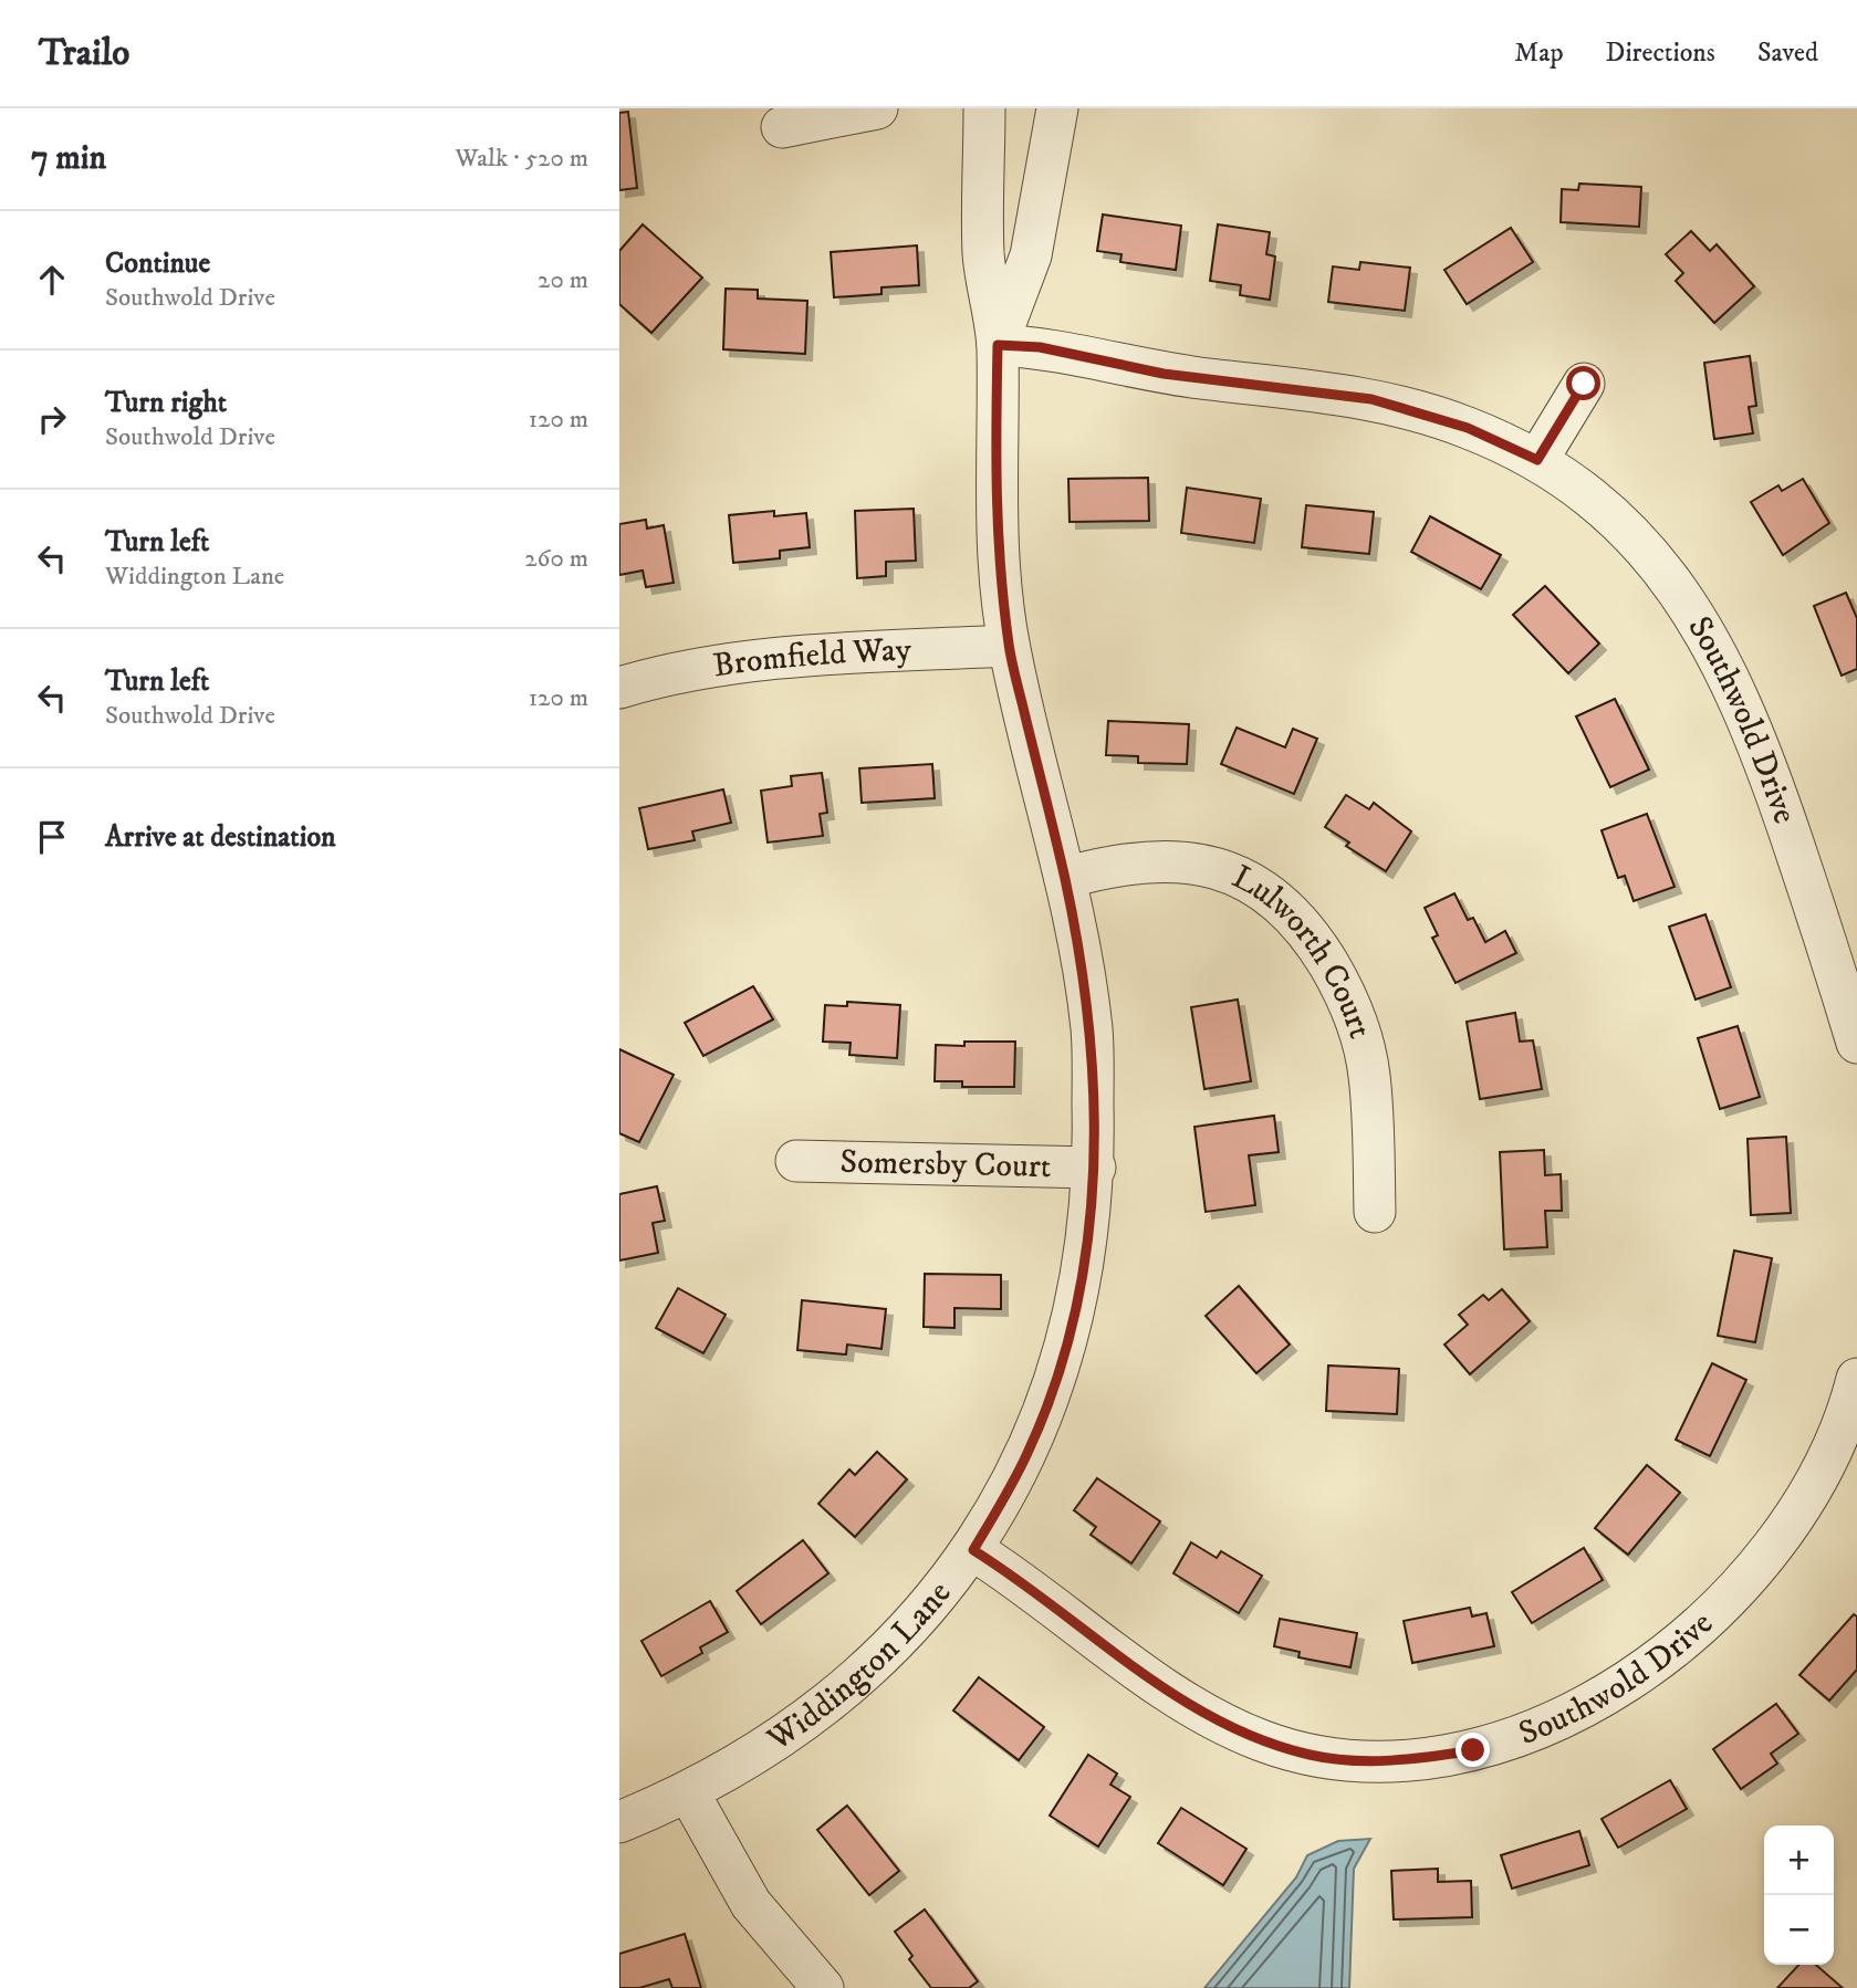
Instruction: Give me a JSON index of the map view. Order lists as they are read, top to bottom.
{
  "streets": {
    "street": [
      "Bromfield Way",
      "Southwold Drive",
      "Lulworth Court",
      "Somersby Court",
      "Widdington Lane"
    ]
  },
  "crossings": [
    ["Bromfield Way", "Widdington Lane"],
    ["Southwold Drive", "Widdington Lane"],
    ["Lulworth Court", "Widdington Lane"],
    ["Somersby Court", "Widdington Lane"]
  ],
  "page": {
    "header": "Trailo",
    "nav": ["Map", "Directions", "Saved"],
    "heading": ["7 min", "Walk · 520 m"],
    "list": [
      ["Continue", "Southwold Drive", "20 m"],
      ["Turn right", "Southwold Drive", "120 m"],
      ["Turn left", "Widdington Lane", "260 m"],
      ["Turn left", "Southwold Drive", "120 m"],
      "Arrive at destination"
    ],
    "map_buttons": ["+", "−"]
  }
}
